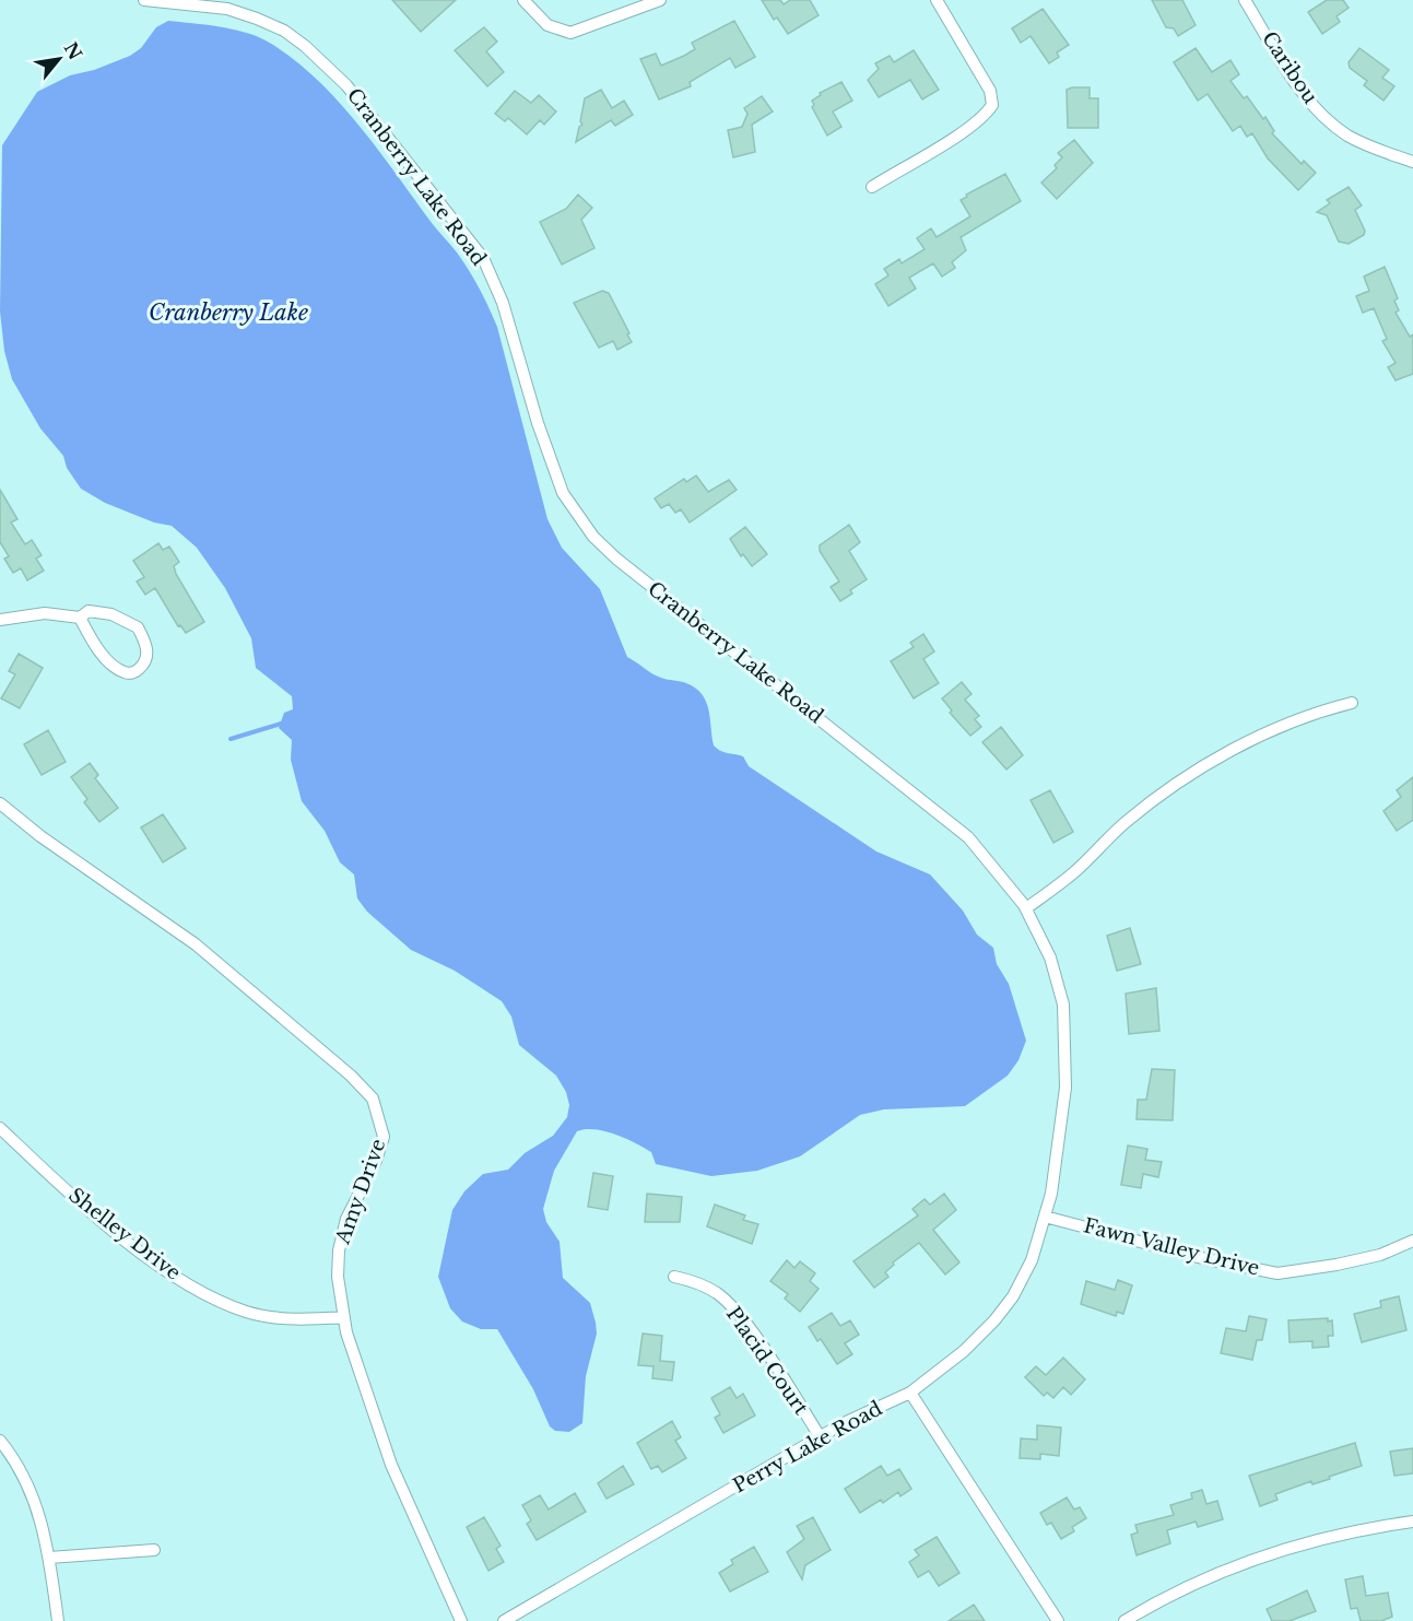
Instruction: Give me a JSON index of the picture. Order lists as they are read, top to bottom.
{
  "streets": {
    "street": [
      "Caribou",
      "Cranberry Lake Road",
      "Amy Drive",
      "Shelley Drive",
      "Fawn Valley Drive",
      "Placid Court",
      "Perry Lake Road"
    ]
  },
  "crossings": [
    ["Cranberry Lake Road", "Fawn Valley Drive"],
    ["Cranberry Lake Road", "Perry Lake Road"],
    ["Amy Drive", "Shelley Drive"],
    ["Placid Court", "Perry Lake Road"]
  ],
  "water": ["Cranberry Lake"],
  "north": "top right"
}
